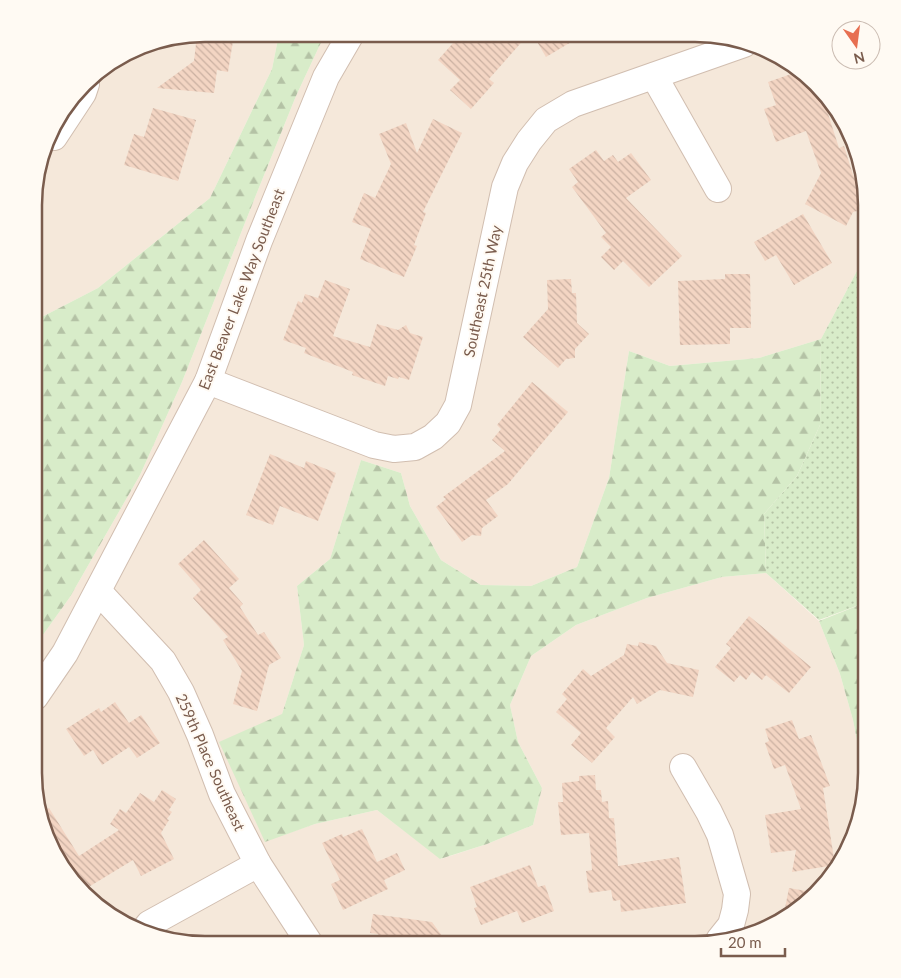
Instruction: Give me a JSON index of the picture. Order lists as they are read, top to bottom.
{
  "streets": {
    "street": ["East Beaver Lake Way Southeast", "Southeast 25th Way", "259th Place Southeast"]
  },
  "crossings": [
    ["East Beaver Lake Way Southeast", "Southeast 25th Way"],
    ["East Beaver Lake Way Southeast", "259th Place Southeast"]
  ],
  "scale_bar": "20 m",
  "north": "bottom"
}
